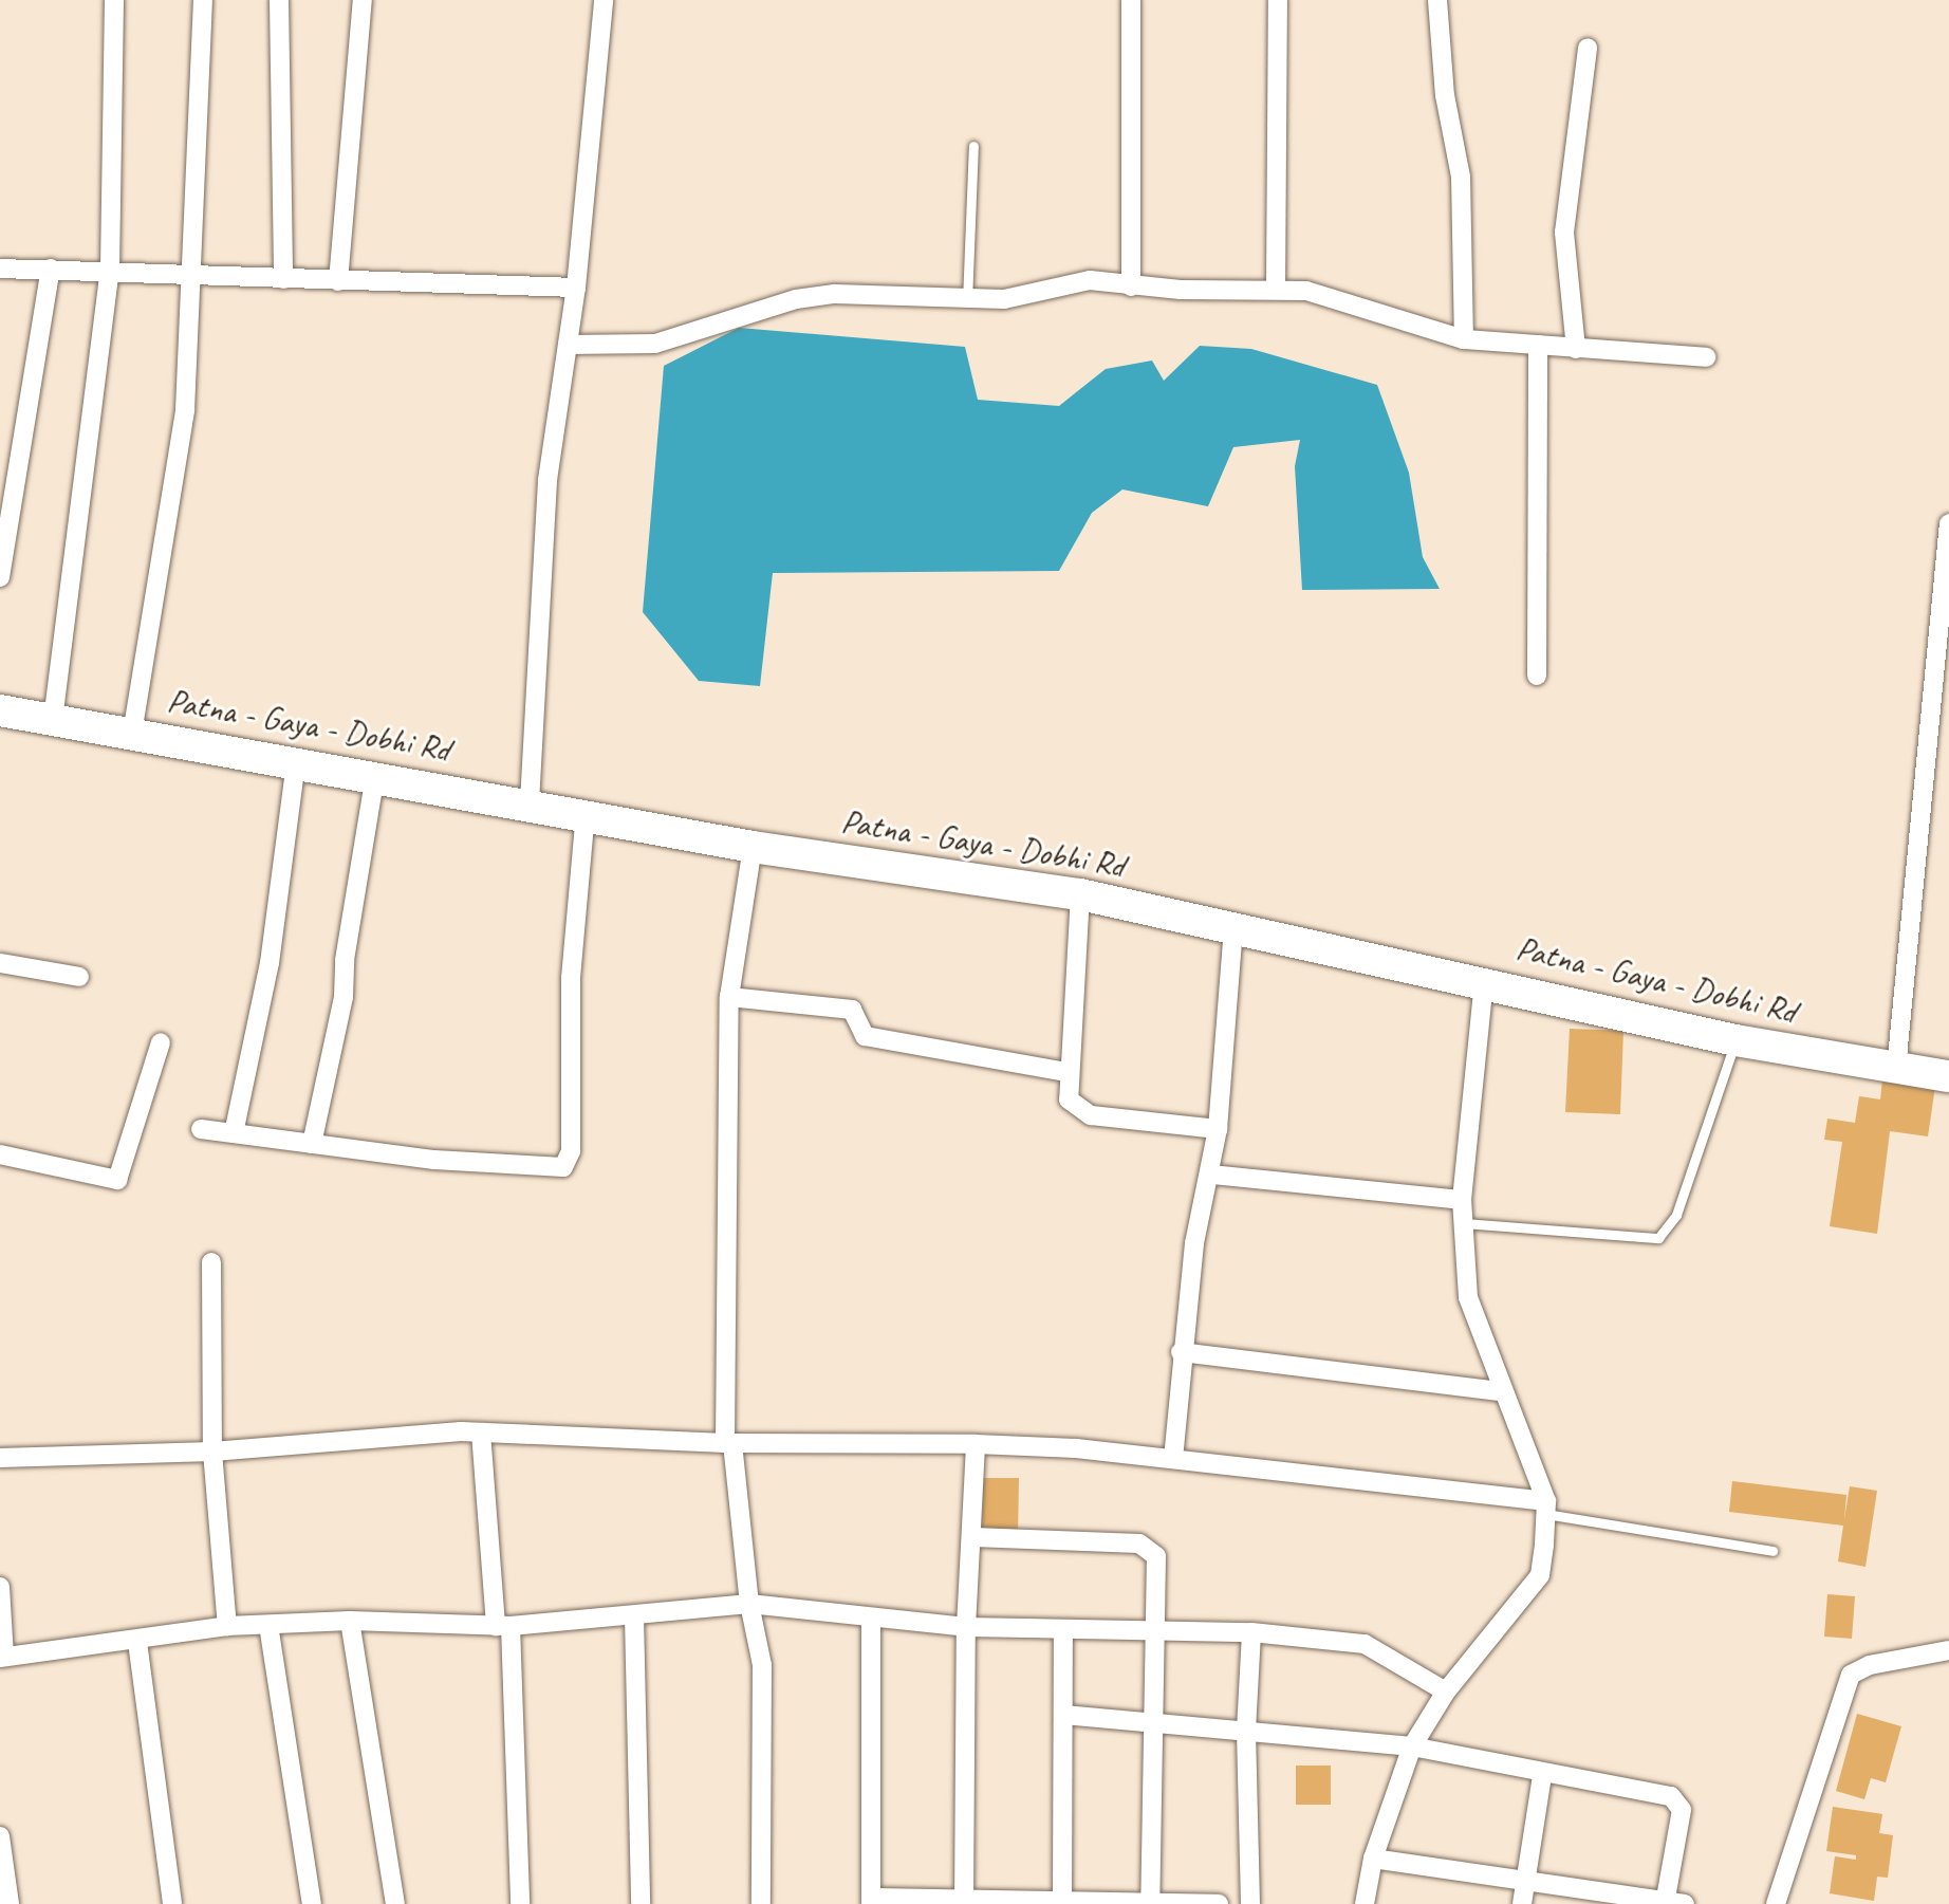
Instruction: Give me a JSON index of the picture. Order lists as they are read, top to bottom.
{
  "streets": {
    "main road": ["Patna - Gaya - Dobhi Rd"]
  }
}
